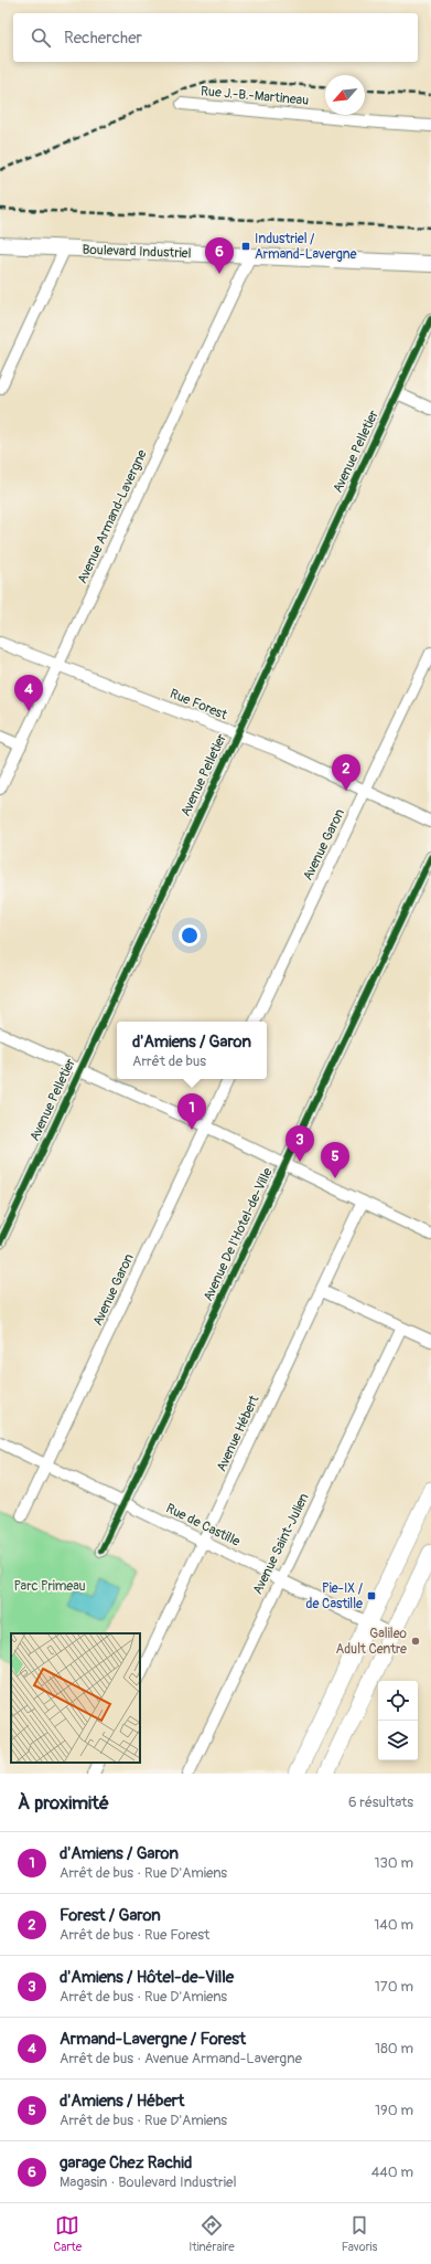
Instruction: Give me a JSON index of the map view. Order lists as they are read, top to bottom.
{
  "streets": {
    "street": [
      "Rue J.-B.-Martineau",
      "Boulevard Industriel",
      "Avenue Pelletier",
      "Avenue Armand-Lavergne",
      "Rue Forest",
      "Avenue Garon",
      "Avenue De l'Hotel-de-Ville",
      "Avenue Hébert",
      "Rue de Castille",
      "Avenue Saint-Julien"
    ]
  },
  "crossings": [
    ["Boulevard Industriel", "Avenue Armand-Lavergne"],
    ["Avenue Pelletier", "Rue Forest"],
    ["Avenue Armand-Lavergne", "Rue Forest"],
    ["Rue Forest", "Avenue Garon"],
    ["Avenue Garon", "Rue de Castille"],
    ["Avenue De l'Hotel-de-Ville", "Rue de Castille"],
    ["Avenue Hébert", "Rue de Castille"],
    ["Rue de Castille", "Avenue Saint-Julien"]
  ],
  "parks": ["Parc Primeau"],
  "places": {
    "transit": ["Industriel / Armand-Lavergne", "Pie-IX / de Castille"],
    "other": ["Galileo Adult Centre"]
  },
  "north": "bottom left",
  "page": {
    "search": "Rechercher",
    "pins": [
      "6",
      "4",
      "2",
      "1",
      "3",
      "5"
    ],
    "popup": ["d'Amiens / Garon", "Arrêt de bus"],
    "heading": ["À proximité", "6 résultats"],
    "list": [
      {
        "mark": "1",
        "name": "d'Amiens / Garon",
        "note": "Arrêt de bus · Rue D'Amiens",
        "value": "130 m"
      },
      {
        "mark": "2",
        "name": "Forest / Garon",
        "note": "Arrêt de bus · Rue Forest",
        "value": "140 m"
      },
      {
        "mark": "3",
        "name": "d'Amiens / Hôtel-de-Ville",
        "note": "Arrêt de bus · Rue D'Amiens",
        "value": "170 m"
      },
      {
        "mark": "4",
        "name": "Armand-Lavergne / Forest",
        "note": "Arrêt de bus · Avenue Armand-Lavergne",
        "value": "180 m"
      },
      {
        "mark": "5",
        "name": "d'Amiens / Hébert",
        "note": "Arrêt de bus · Rue D'Amiens",
        "value": "190 m"
      },
      {
        "mark": "6",
        "name": "garage Chez Rachid",
        "note": "Magasin · Boulevard Industriel",
        "value": "440 m"
      }
    ],
    "nav": ["Carte", "Itinéraire", "Favoris"]
  }
}
